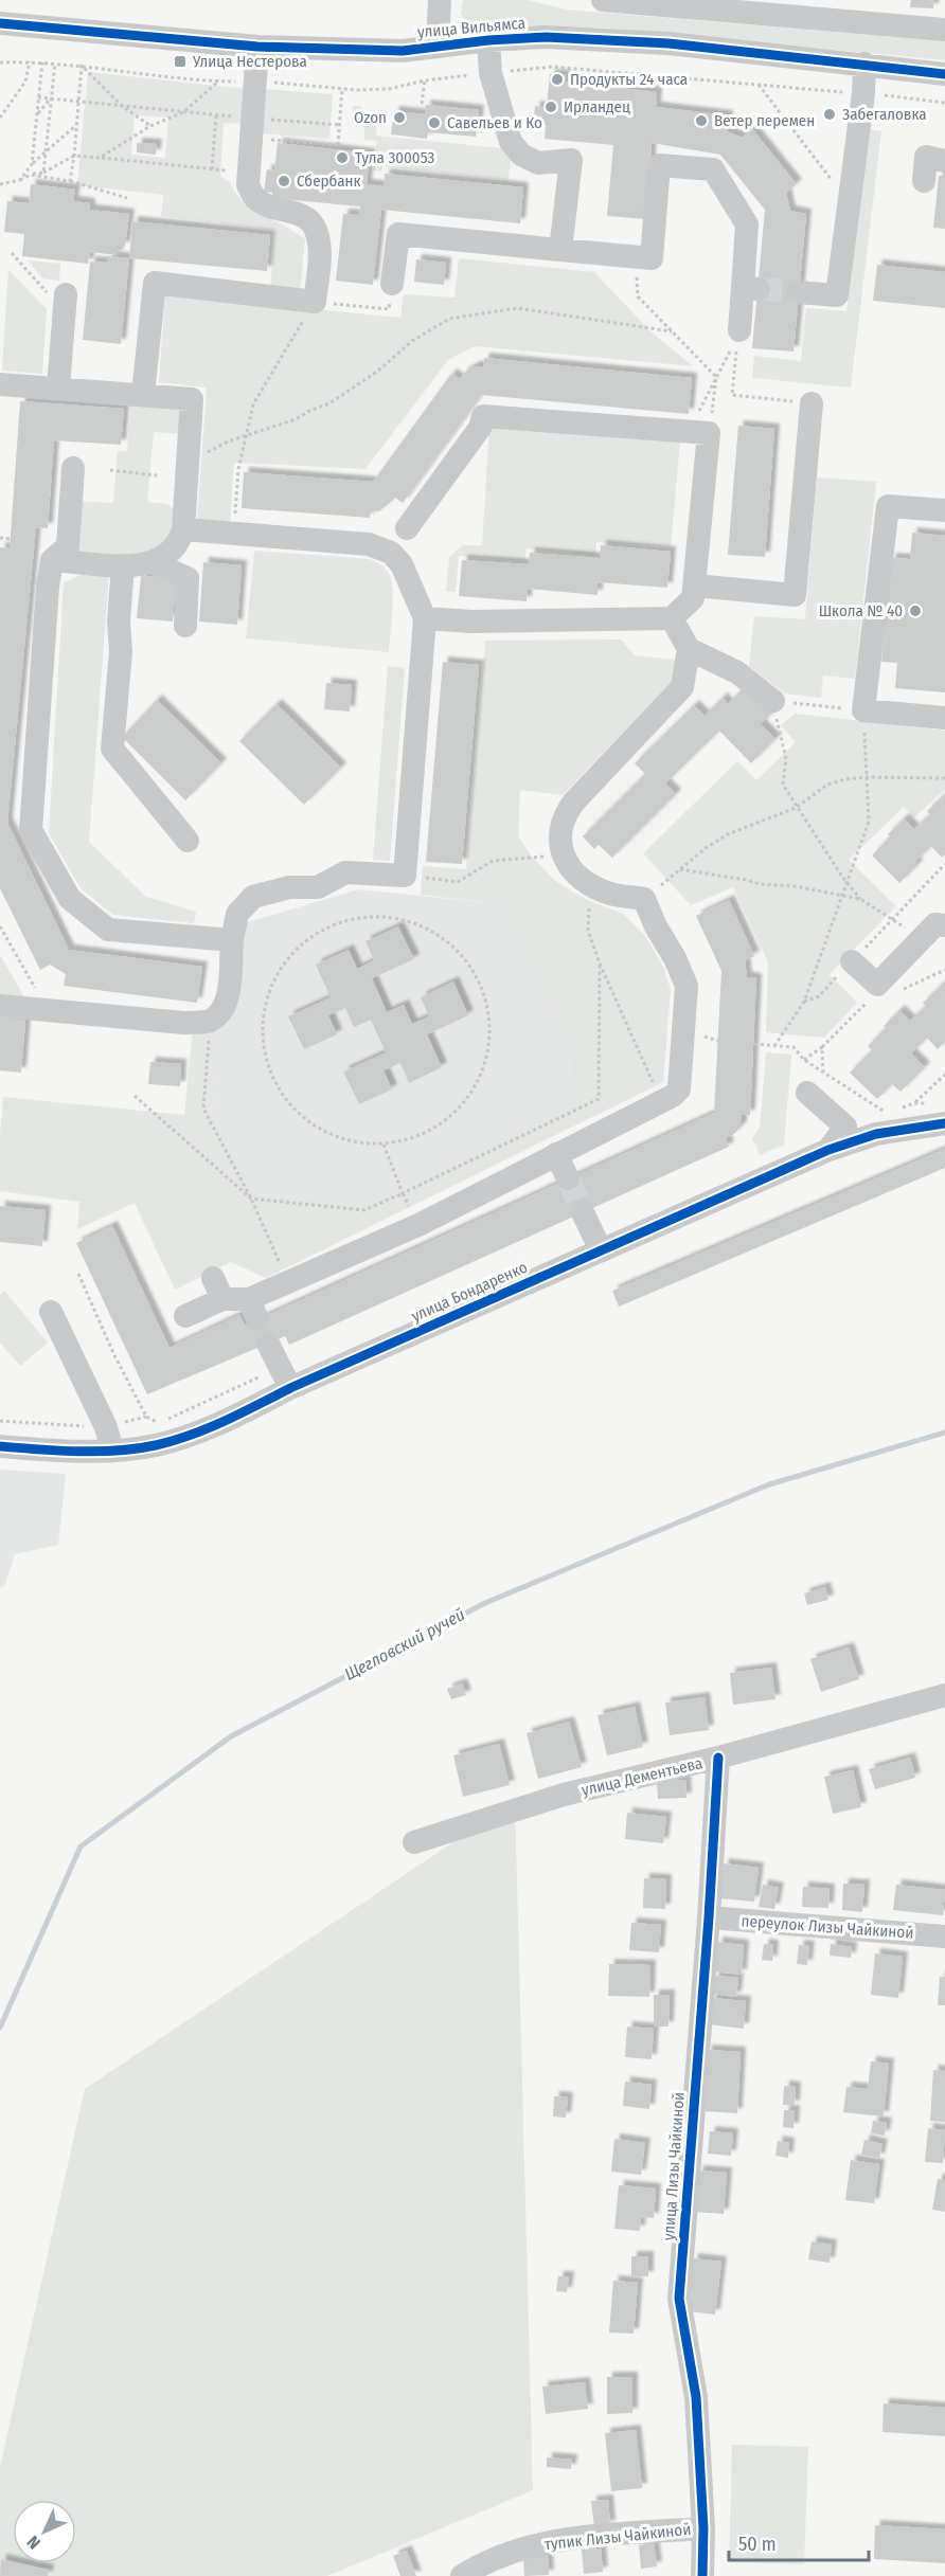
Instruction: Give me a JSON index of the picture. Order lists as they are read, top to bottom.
{
  "streets": {
    "street": [
      "улица Вильямса",
      "улица Бондаренко",
      "улица Дементьева",
      "переулок Лизы Чайкиной",
      "улица Лизы Чайкиной",
      "тупик Лизы Чайкиной"
    ]
  },
  "crossings": [
    ["улица Дементьева", "улица Лизы Чайкиной"],
    ["переулок Лизы Чайкиной", "улица Лизы Чайкиной"],
    ["улица Лизы Чайкиной", "тупик Лизы Чайкиной"]
  ],
  "water": ["Щегловский ручей"],
  "places": {
    "transit": ["Улица Нестерова"],
    "other": [
      "Продукты 24 часа",
      "Ирландец",
      "Забегаловка",
      "Ozon",
      "Ветер перемен",
      "Савельев и Ко",
      "Тула 300053",
      "Сбербанк",
      "Школа № 40"
    ]
  },
  "scale_bar": "50 m",
  "north": "bottom left"
}
